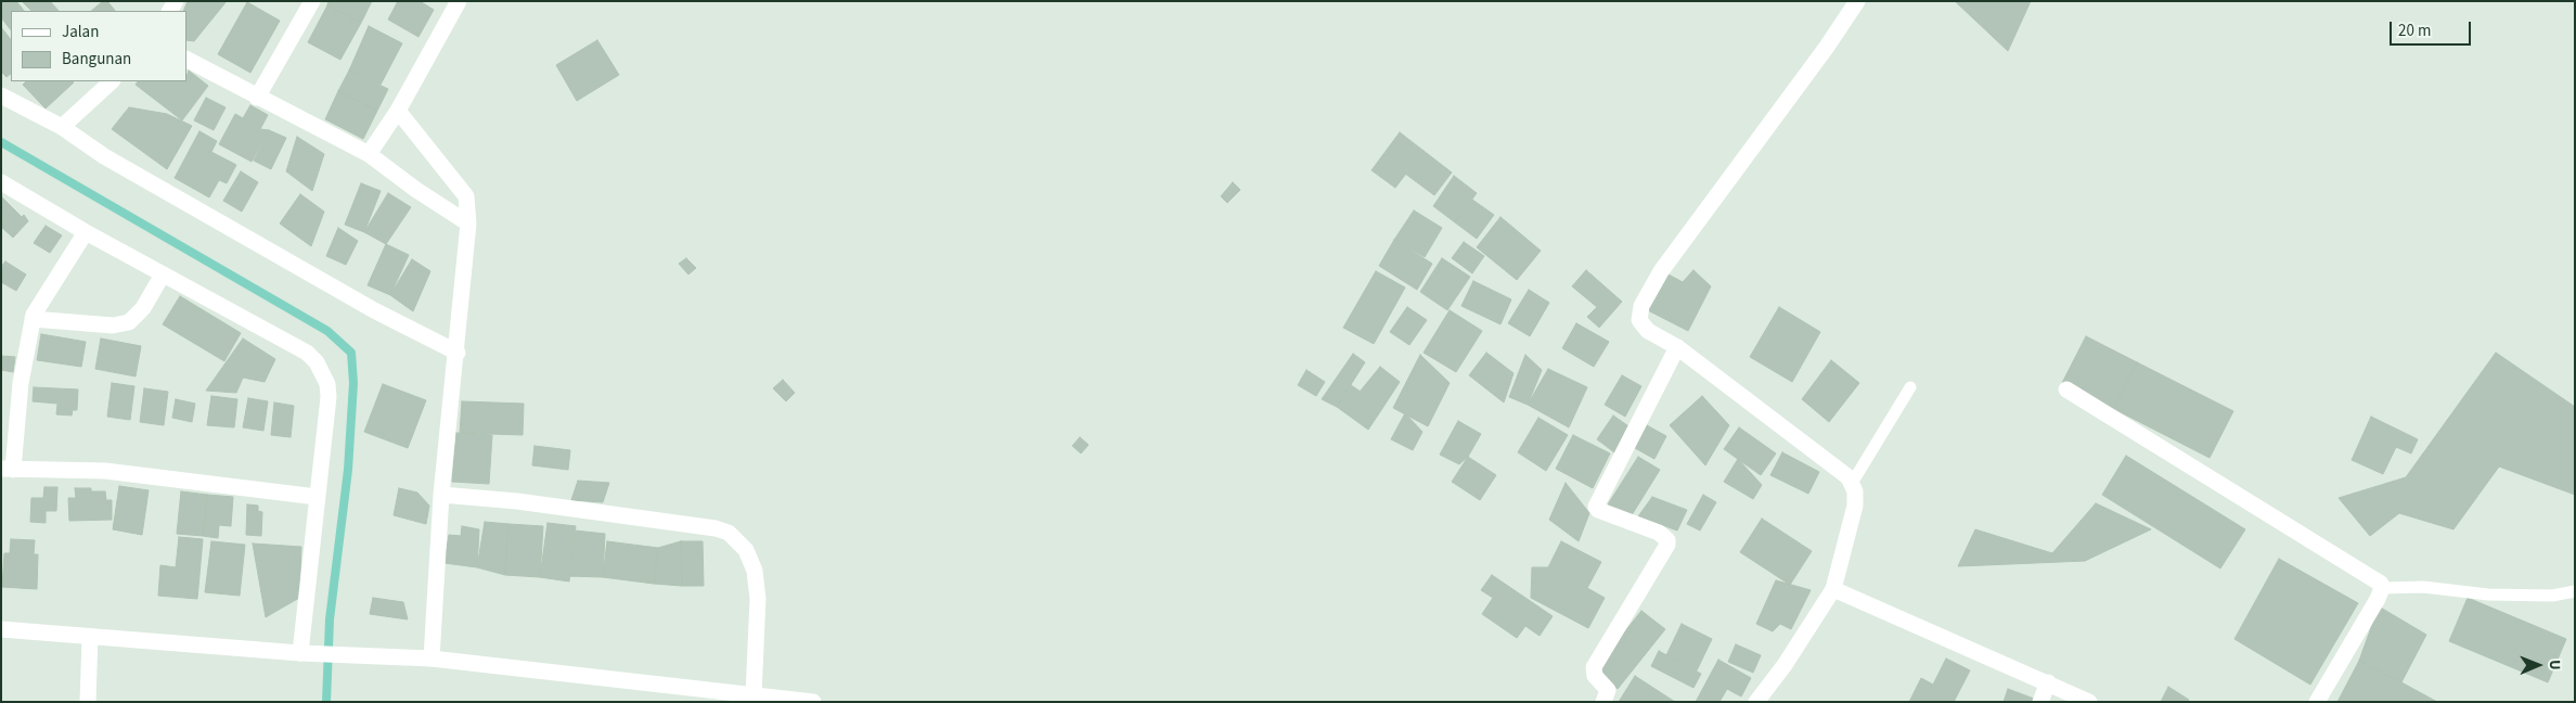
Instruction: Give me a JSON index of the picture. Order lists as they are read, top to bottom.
{
  "legend": ["Jalan", "Bangunan"],
  "scale_bar": "20 m",
  "north": "right"
}
